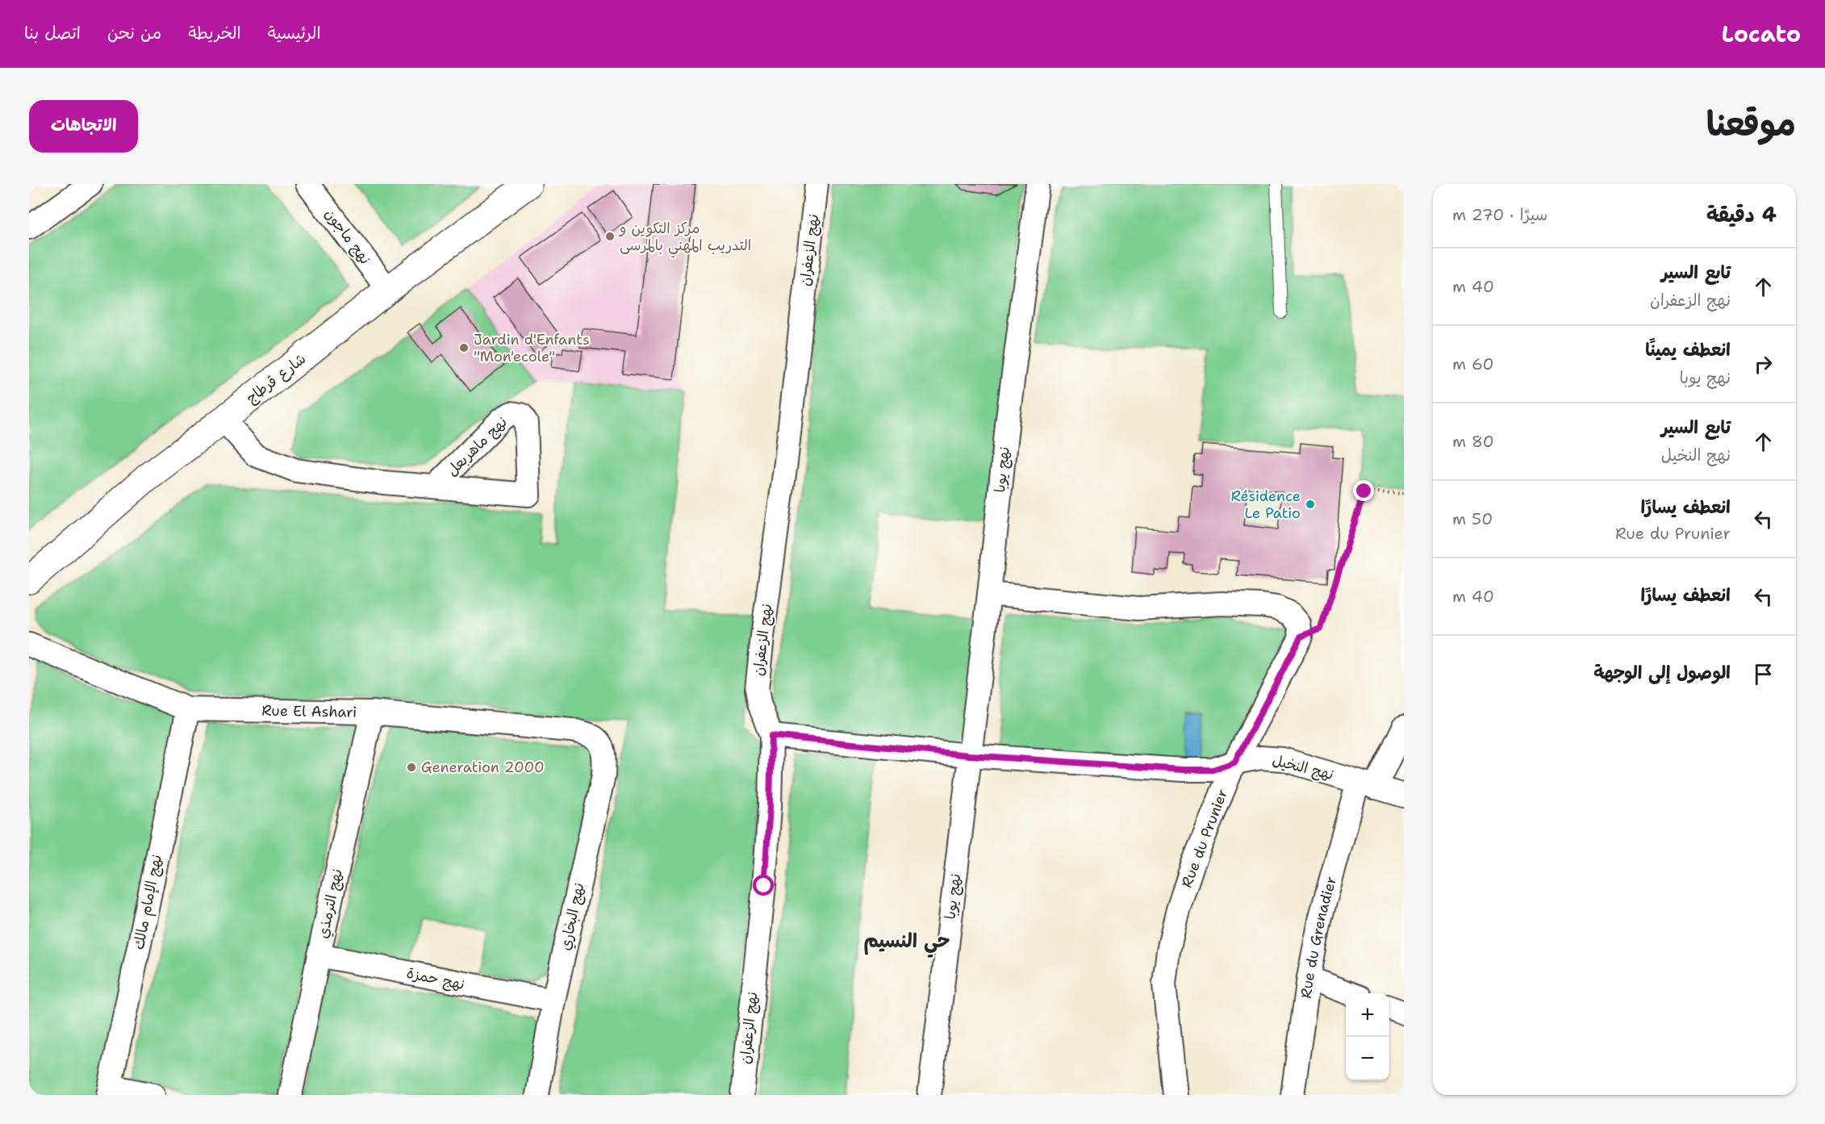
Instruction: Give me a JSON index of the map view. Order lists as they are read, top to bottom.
{
  "streets": {
    "street": [
      "نهج ماجون",
      "نهج الزعفران",
      "شارع قرطاج",
      "نهج ماهربعل",
      "نهج يوبا",
      "Rue El Ashari",
      "نهج النخيل",
      "Rue du Prunier",
      "نهج الإمام مالك",
      "نهج الترمذي",
      "نهج البخاري",
      "Rue du Grenadier",
      "نهج حمزة"
    ]
  },
  "crossings": [
    ["نهج ماجون", "شارع قرطاج"],
    ["شارع قرطاج", "نهج ماهربعل"],
    ["نهج يوبا", "نهج النخيل"],
    ["Rue El Ashari", "نهج الإمام مالك"],
    ["Rue El Ashari", "نهج الترمذي"],
    ["Rue El Ashari", "نهج البخاري"],
    ["نهج النخيل", "Rue du Prunier"],
    ["نهج النخيل", "Rue du Grenadier"],
    ["نهج الترمذي", "نهج حمزة"],
    ["نهج البخاري", "نهج حمزة"]
  ],
  "districts": ["حي النسيم"],
  "places": [
    "مركز التكوين و التدريب المهني بالمرسى",
    "Jardin d'Enfants \"Mon'ecole\"",
    "Résidence Le Patio",
    "Generation 2000"
  ],
  "page": {
    "header": "Locato",
    "nav": [
      "الرئيسية",
      "الخريطة",
      "من نحن",
      "اتصل بنا"
    ],
    "title": "موقعنا",
    "buttons": "الاتجاهات",
    "heading": ["4 دقيقة", "سيرًا · 270 m"],
    "list": [
      ["تابع السير", "نهج الزعفران", "40 m"],
      ["انعطف يمينًا", "نهج يوبا", "60 m"],
      ["تابع السير", "نهج النخيل", "80 m"],
      ["انعطف يسارًا", "Rue du Prunier", "50 m"],
      ["انعطف يسارًا", "40 m"],
      "الوصول إلى الوجهة"
    ],
    "map_buttons": ["+", "−"]
  }
}
